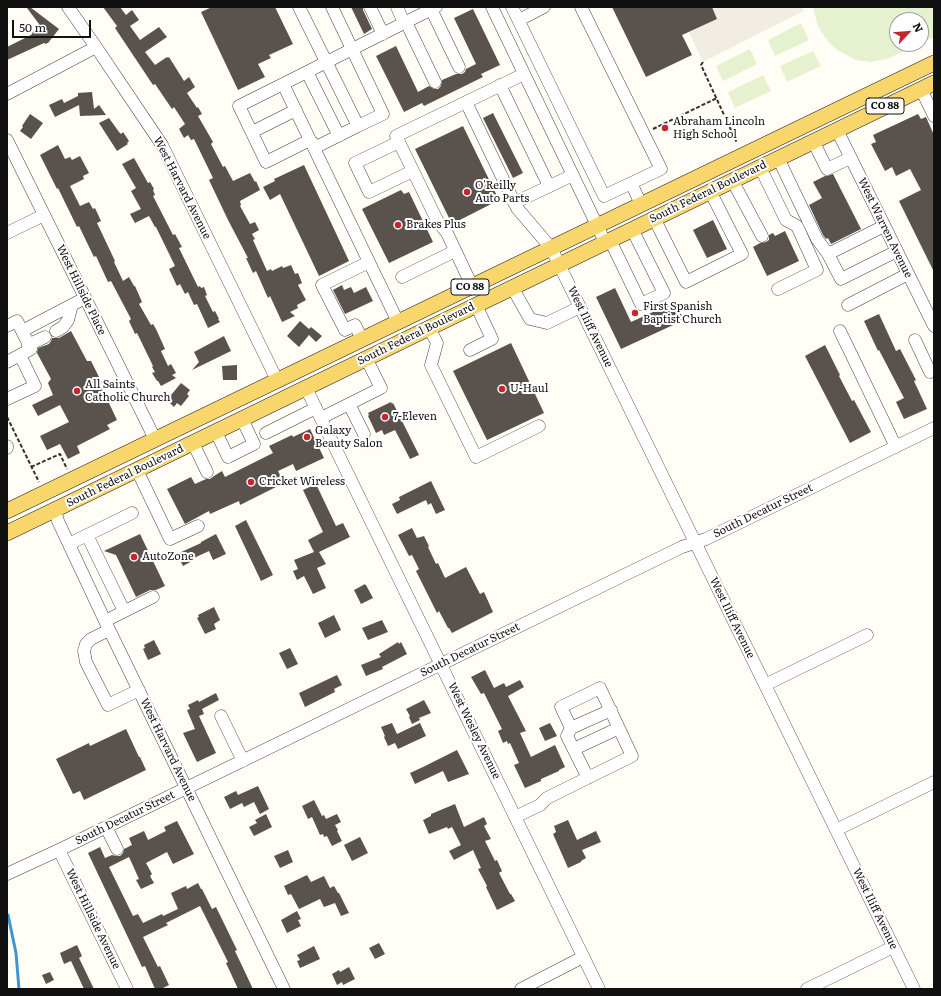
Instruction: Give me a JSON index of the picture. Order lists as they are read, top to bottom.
{
  "streets": {
    "main road": ["CO 88", "South Federal Boulevard"],
    "street": [
      "West Harvard Avenue",
      "West Warren Avenue",
      "West Hillside Place",
      "West Iliff Avenue",
      "South Decatur Street",
      "West Wesley Avenue",
      "West Hillside Avenue"
    ]
  },
  "crossings": [
    ["West Harvard Avenue", "South Federal Boulevard"],
    ["West Harvard Avenue", "South Decatur Street"],
    ["South Federal Boulevard", "West Warren Avenue"],
    ["South Federal Boulevard", "West Hillside Place"],
    ["South Federal Boulevard", "West Iliff Avenue"],
    ["South Federal Boulevard", "West Wesley Avenue"],
    ["West Iliff Avenue", "South Decatur Street"],
    ["South Decatur Street", "West Wesley Avenue"],
    ["South Decatur Street", "West Hillside Avenue"]
  ],
  "places": [
    "Abraham Lincoln High School",
    "O'Reilly Auto Parts",
    "Brakes Plus",
    "First Spanish Baptist Church",
    "U-Haul",
    "All Saints Catholic Church",
    "7-Eleven",
    "Galaxy Beauty Salon",
    "Cricket Wireless",
    "AutoZone"
  ],
  "scale_bar": "50 m",
  "north": "top right"
}
